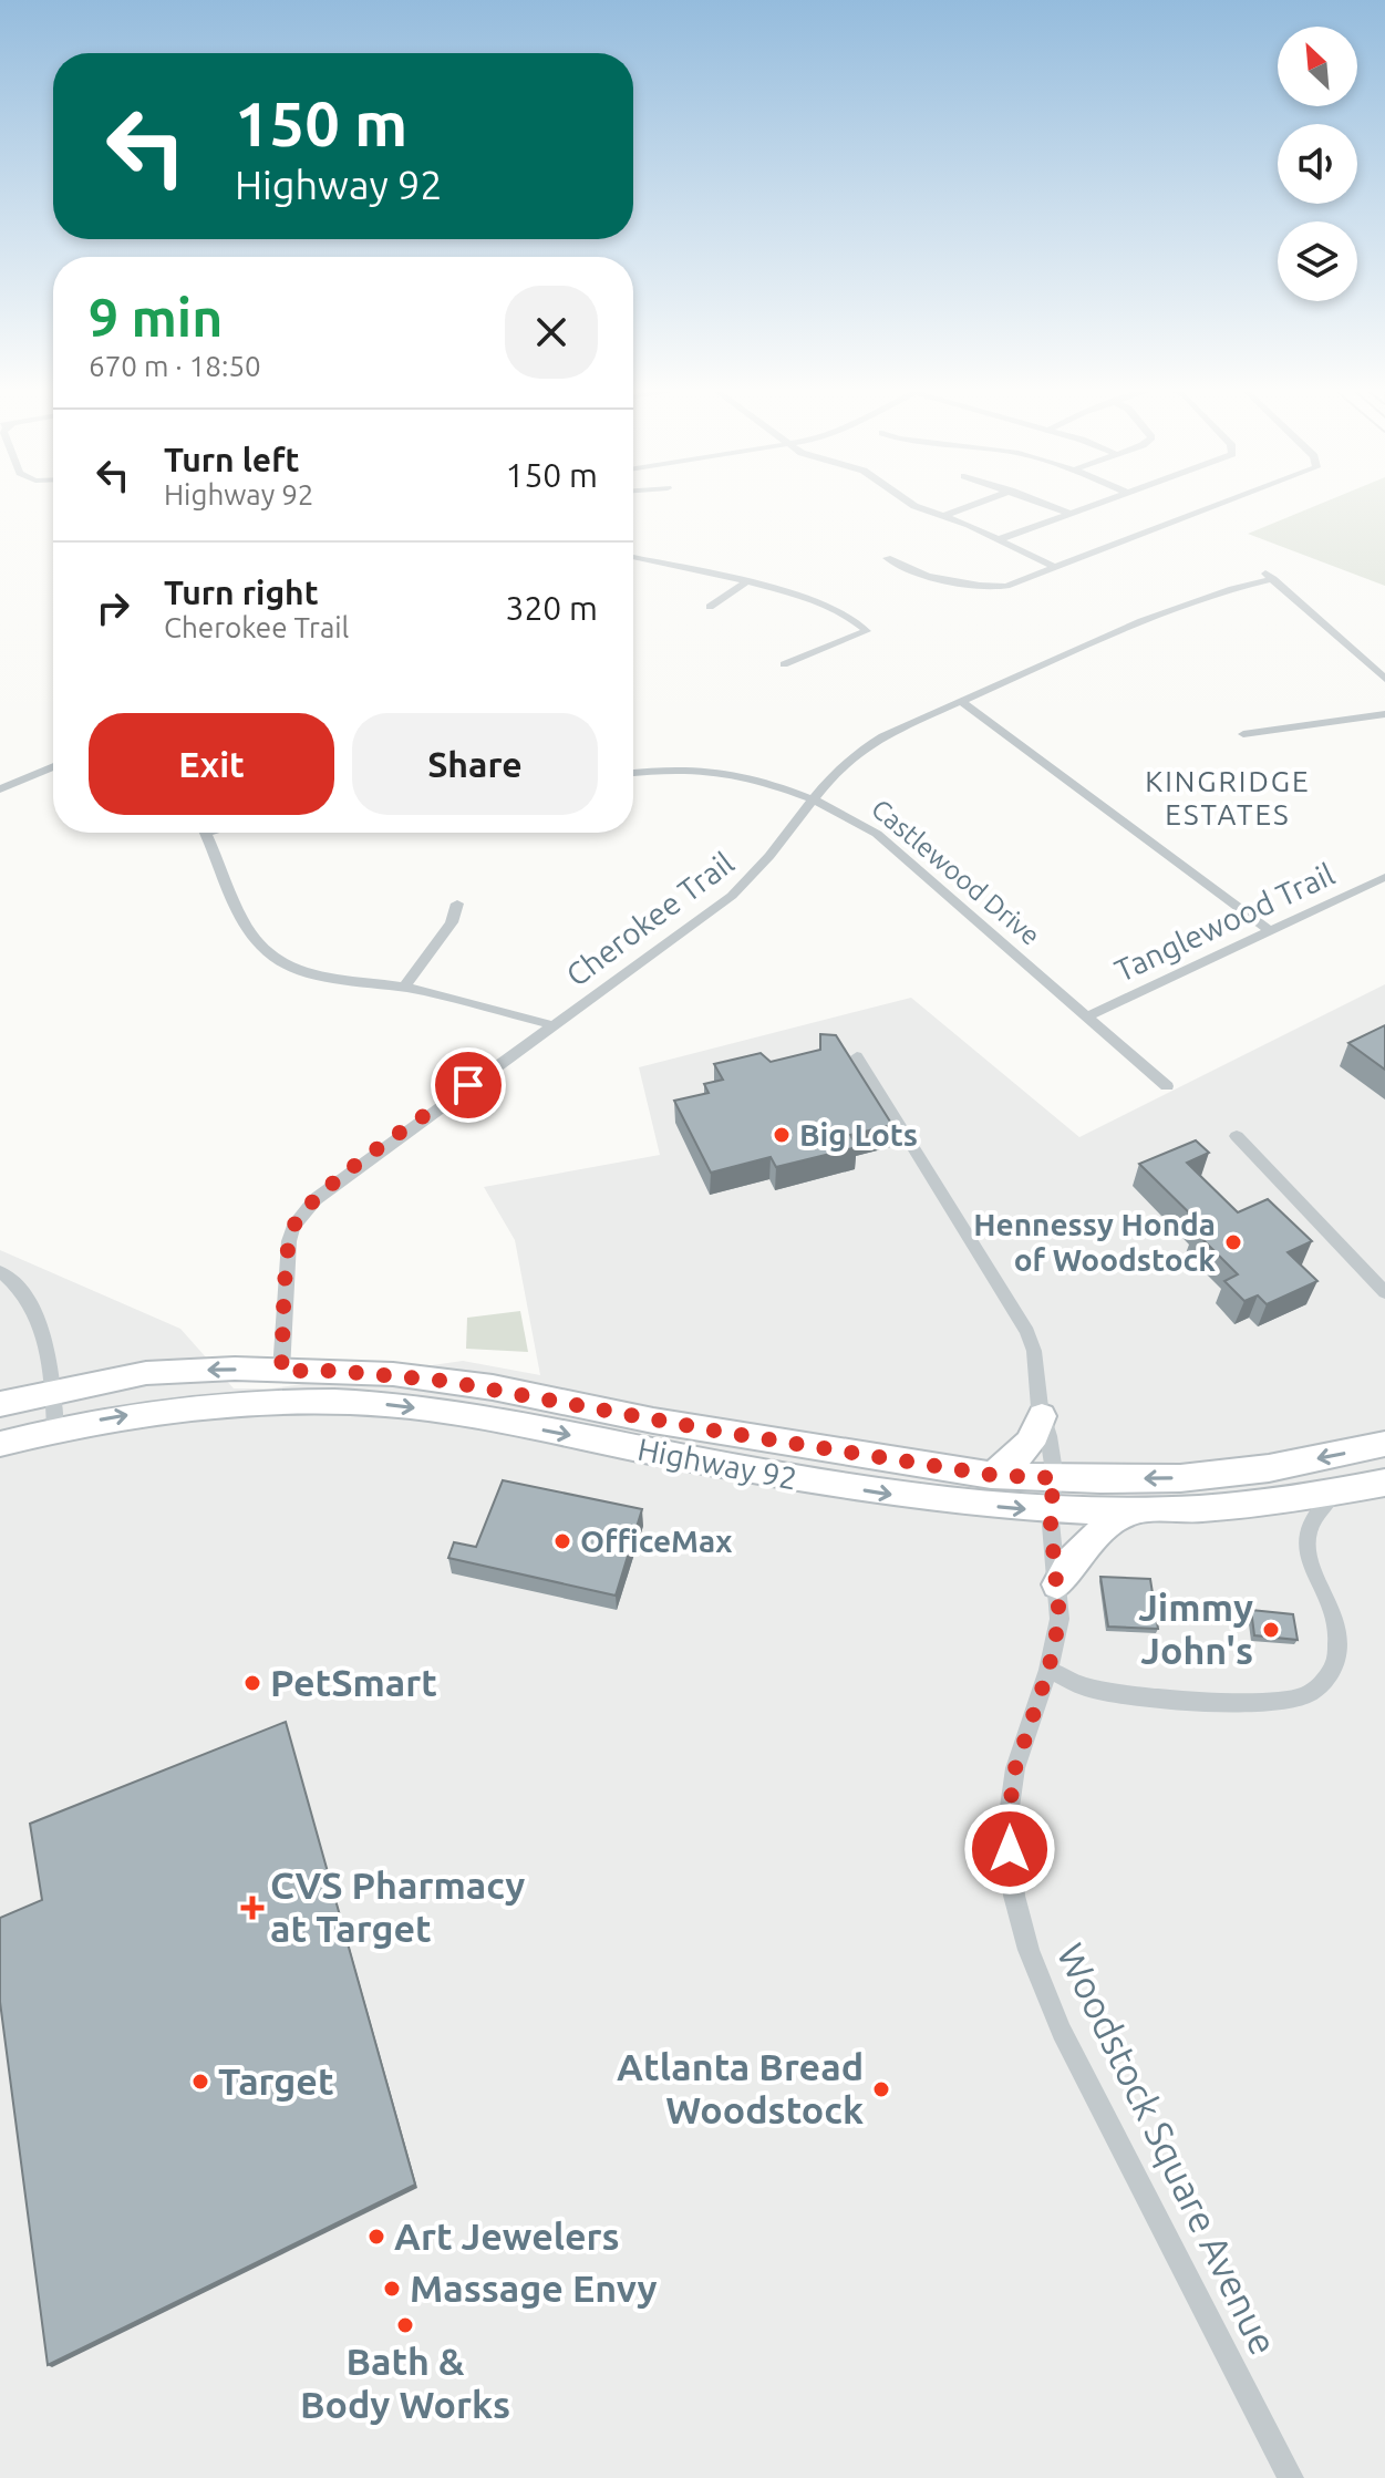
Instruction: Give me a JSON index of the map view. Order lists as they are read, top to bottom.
{
  "streets": {
    "main road": ["Highway 92"],
    "street": [
      "Castlewood Drive",
      "Cherokee Trail",
      "Tanglewood Trail",
      "Woodstock Square Avenue"
    ]
  },
  "crossings": [
    ["Castlewood Drive", "Cherokee Trail"],
    ["Castlewood Drive", "Tanglewood Trail"],
    ["Cherokee Trail", "Highway 92"],
    ["Highway 92", "Woodstock Square Avenue"]
  ],
  "districts": ["KINGRIDGE ESTATES"],
  "places": {
    "other": [
      "Big Lots",
      "Hennessy Honda of Woodstock",
      "OfficeMax",
      "Jimmy John's",
      "PetSmart",
      "Target",
      "Atlanta Bread Woodstock",
      "Art Jewelers",
      "Massage Envy",
      "Bath & Body Works"
    ],
    "health": ["CVS Pharmacy at Target"]
  },
  "north": "top left",
  "page": {
    "turn": ["150 m", "Highway 92"],
    "heading": ["9 min", "670 m · 18:50"],
    "list": [
      {
        "name": "Turn left",
        "note": "Highway 92",
        "value": "150 m"
      },
      {
        "name": "Turn right",
        "note": "Cherokee Trail",
        "value": "320 m"
      }
    ],
    "buttons": ["Exit", "Share"]
  }
}
